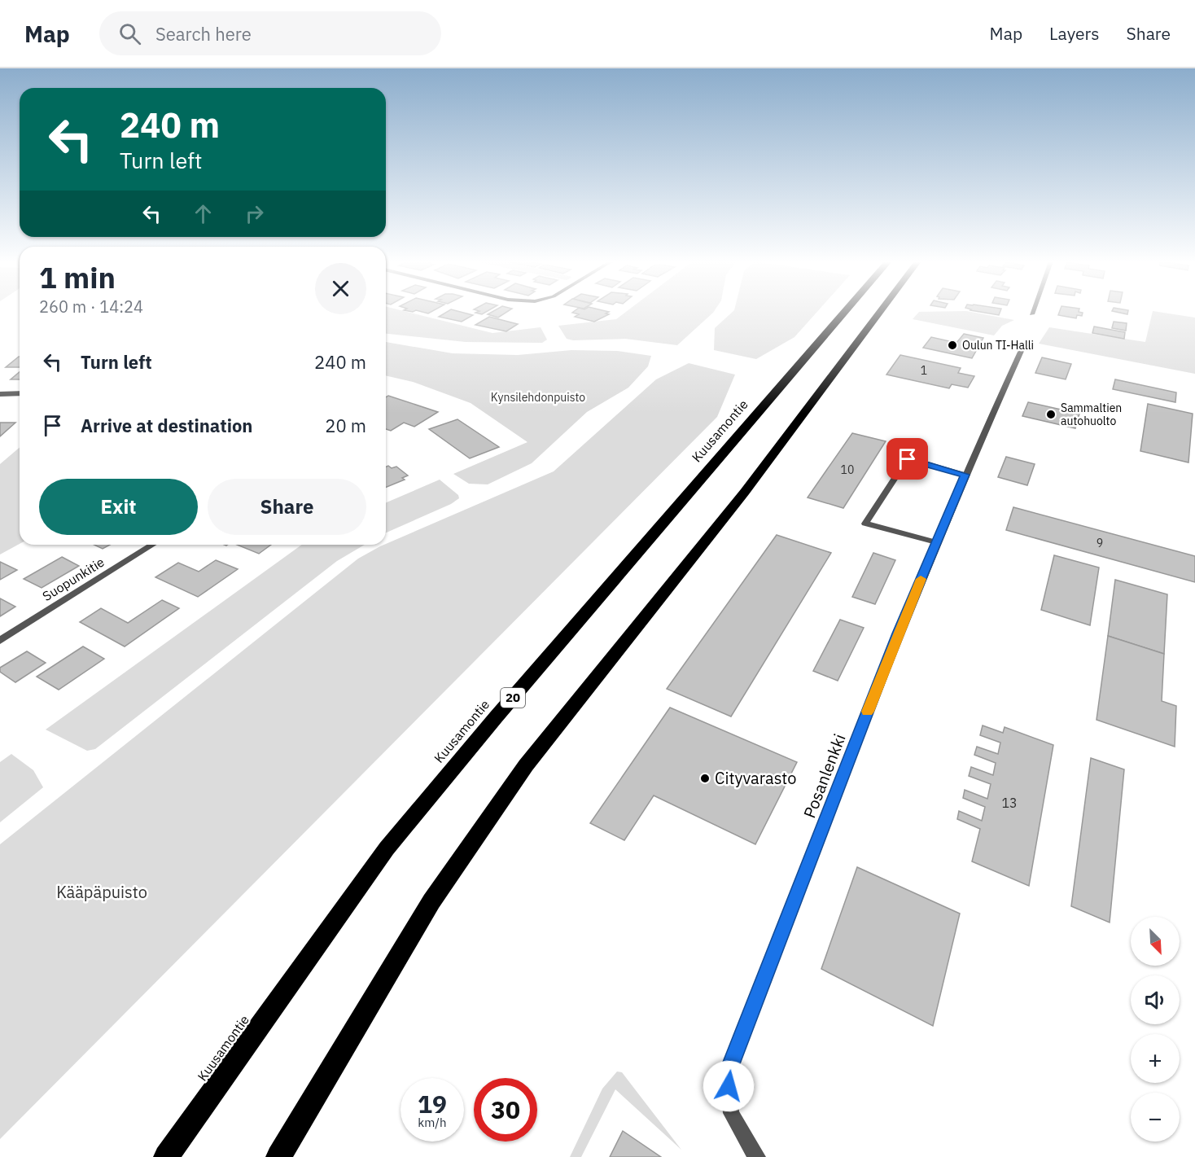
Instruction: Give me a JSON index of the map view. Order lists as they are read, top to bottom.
{
  "streets": {
    "highway": ["Kuusamontie", "20"],
    "street": ["Suopunkitie", "Posanlenkki"]
  },
  "parks": ["Kynsilehdonpuisto", "Kääpäpuisto"],
  "places": ["Oulun TI-Halli", "Sammaltien autohuolto", "Cityvarasto"],
  "house_numbers": [
    "1",
    "10",
    "9",
    "13"
  ],
  "north": "bottom right",
  "page": {
    "header": "Map",
    "search": "Search here",
    "nav": ["Map", "Layers", "Share"],
    "turn": ["240 m", "Turn left"],
    "heading": ["1 min", "260 m · 14:24"],
    "list": [
      {
        "name": "Turn left",
        "value": "240 m"
      },
      {
        "name": "Arrive at destination",
        "value": "20 m"
      }
    ],
    "buttons": ["Exit", "Share"],
    "map_buttons": ["+", "−"],
    "speed": "19 km/h",
    "limit": "30"
  }
}
